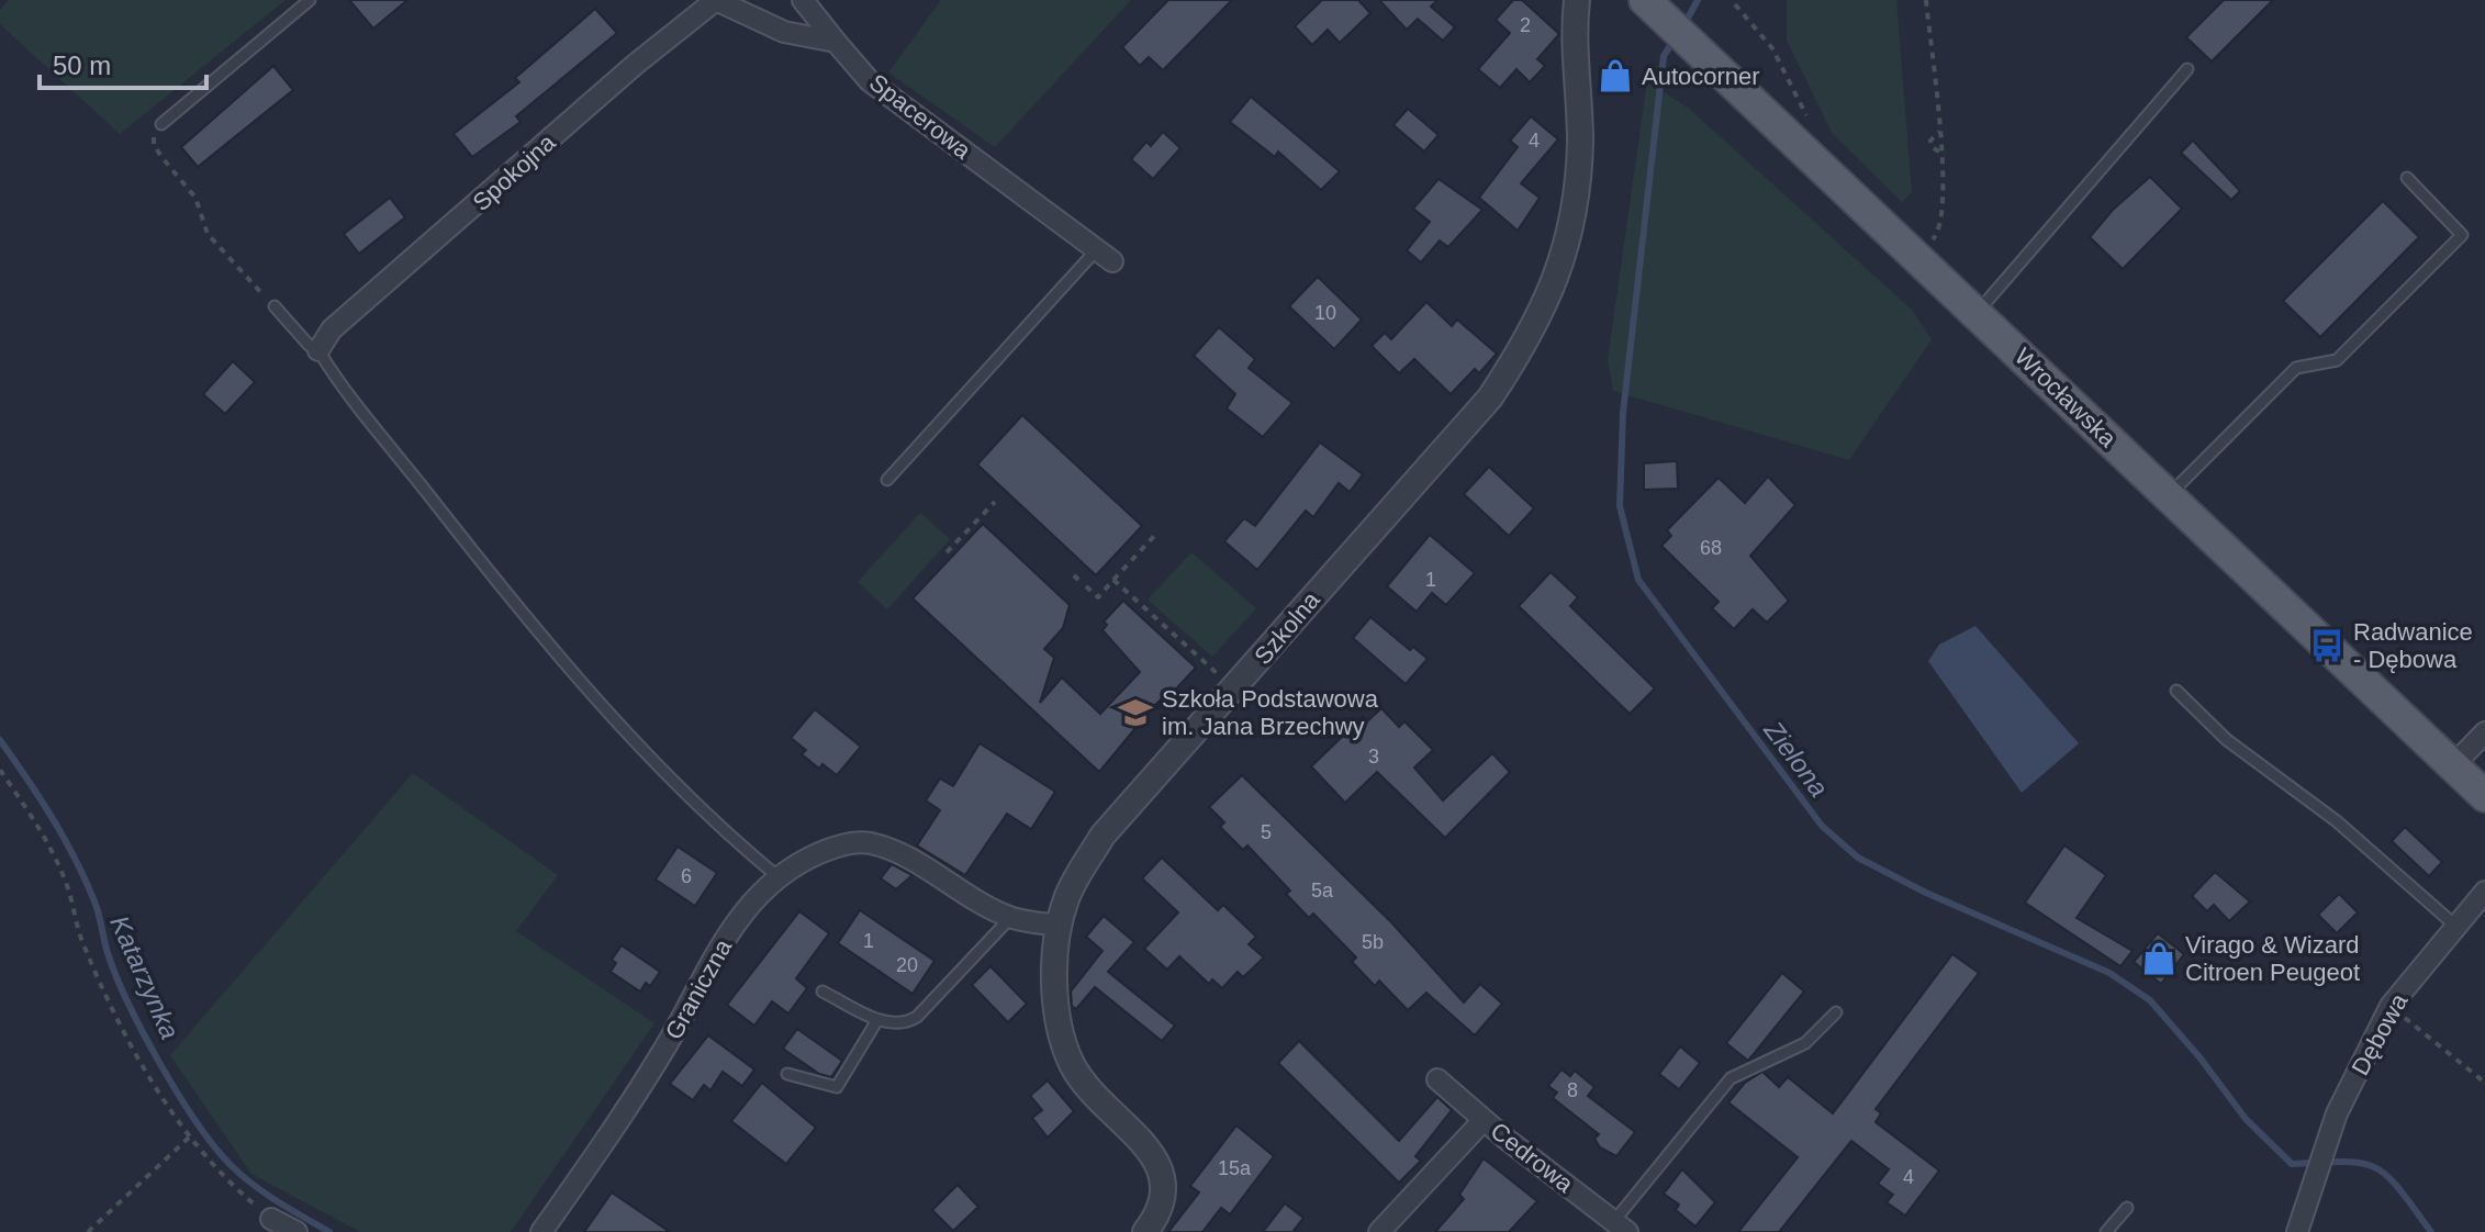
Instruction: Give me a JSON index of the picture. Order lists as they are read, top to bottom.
{
  "streets": {
    "main road": ["Wrocławska"],
    "street": [
      "Spacerowa",
      "Spokojna",
      "Szkolna",
      "Graniczna",
      "Dębowa",
      "Cedrowa"
    ]
  },
  "crossings": [
    ["Szkolna", "Graniczna"]
  ],
  "water": ["Zielona", "Katarzynka"],
  "places": {
    "shop": ["Autocorner", "Virago & Wizard Citroen Peugeot"],
    "bus stop": ["Radwanice - Dębowa"],
    "school or university": ["Szkoła Podstawowa im. Jana Brzechwy"]
  },
  "house_numbers": [
    "2",
    "4",
    "10",
    "68",
    "1",
    "3",
    "5",
    "6",
    "5a",
    "1",
    "5b",
    "20",
    "8",
    "15a",
    "4"
  ],
  "scale_bar": "50 m"
}
